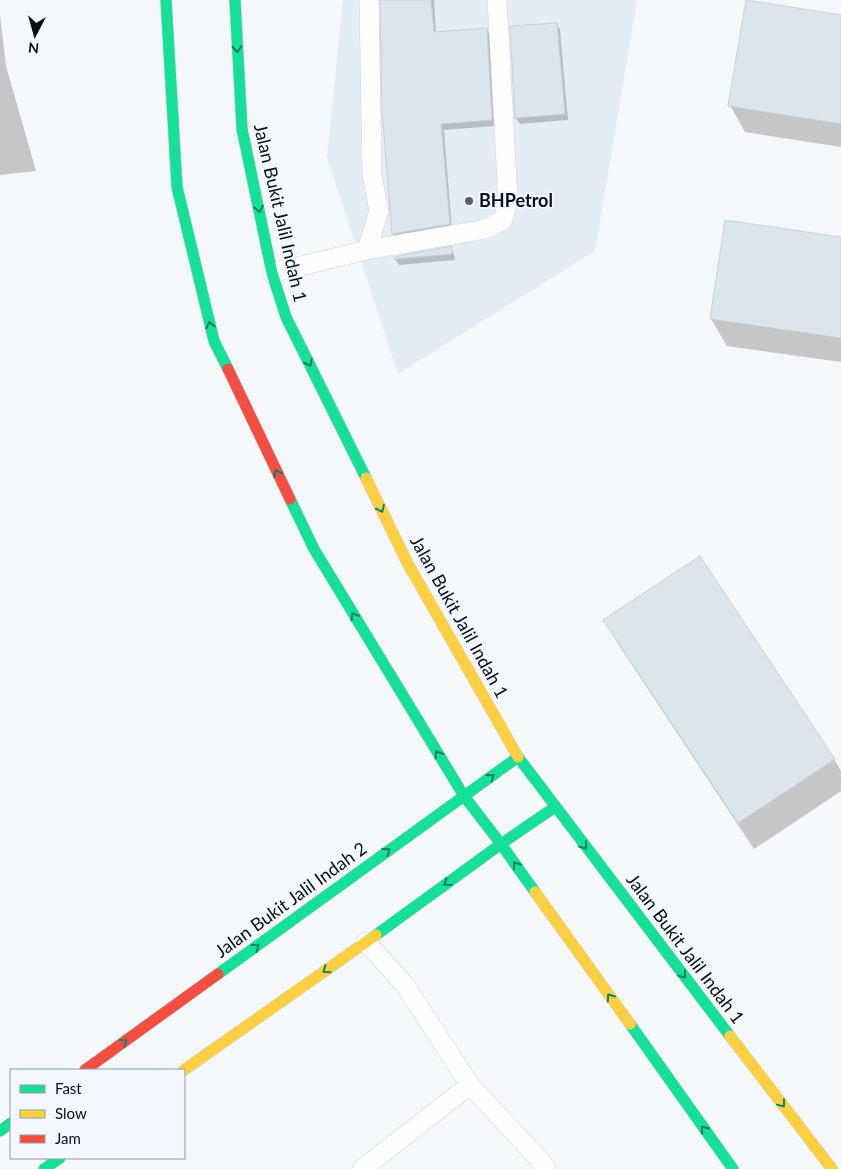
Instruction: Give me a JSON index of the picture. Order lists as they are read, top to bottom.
{
  "streets": {
    "street": ["Jalan Bukit Jalil Indah 1", "Jalan Bukit Jalil Indah 2"]
  },
  "crossings": [
    ["Jalan Bukit Jalil Indah 1", "Jalan Bukit Jalil Indah 2"]
  ],
  "places": ["BHPetrol"],
  "legend": ["Fast", "Slow", "Jam"],
  "north": "bottom"
}
